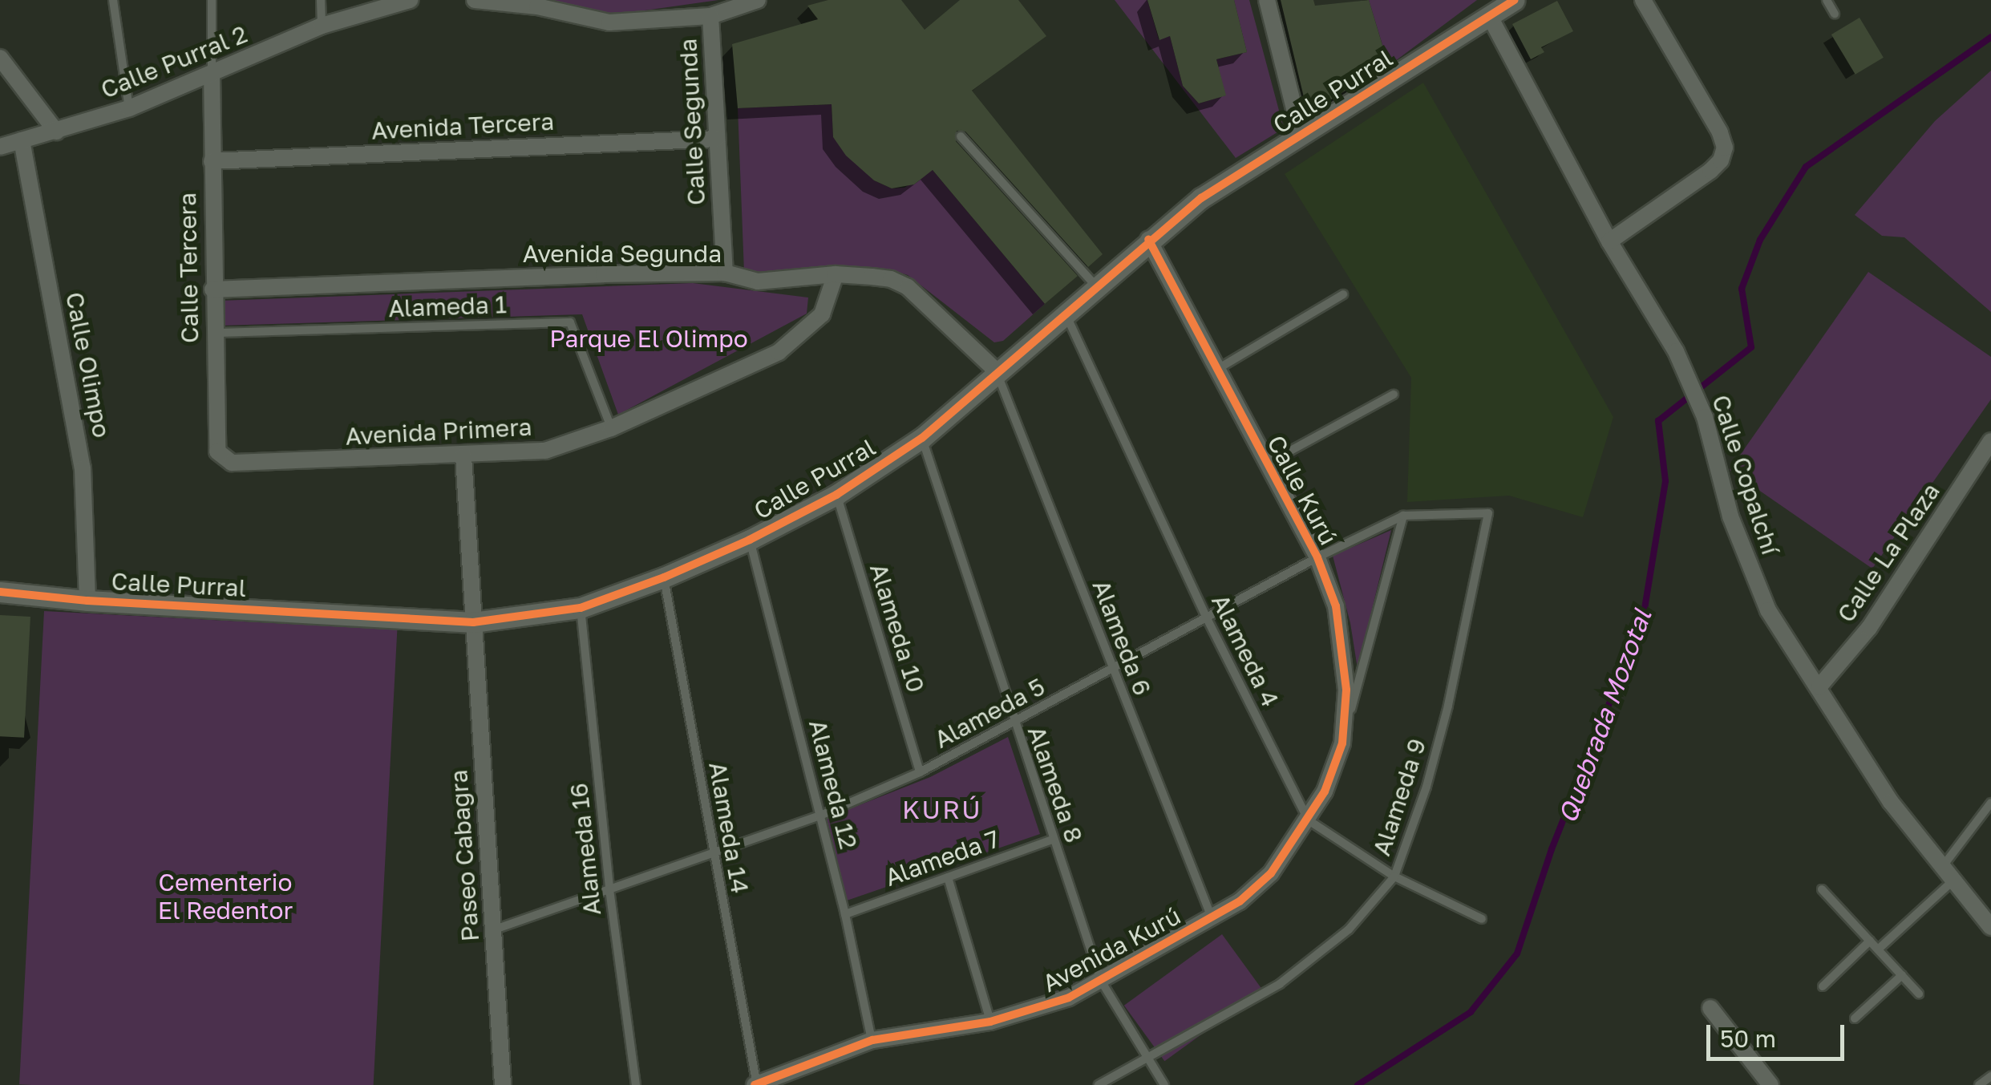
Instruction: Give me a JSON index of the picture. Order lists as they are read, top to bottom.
{
  "streets": {
    "street": [
      "Calle Purral 2",
      "Calle Purral",
      "Calle Segunda",
      "Avenida Tercera",
      "Avenida Segunda",
      "Calle Tercera",
      "Calle Olimpo",
      "Avenida Primera",
      "Calle Copalchí",
      "Calle Kurú",
      "Calle La Plaza",
      "Paseo Cabagra",
      "Avenida Kurú"
    ],
    "lane": [
      "Alameda 1",
      "Alameda 10",
      "Alameda 6",
      "Alameda 4",
      "Alameda 5",
      "Alameda 12",
      "Alameda 8",
      "Alameda 9",
      "Alameda 14",
      "Alameda 16",
      "Alameda 7"
    ]
  },
  "crossings": [
    ["Calle Purral 2", "Calle Tercera"],
    ["Calle Purral 2", "Calle Olimpo"],
    ["Calle Purral", "Avenida Segunda"],
    ["Calle Purral", "Calle Olimpo"],
    ["Calle Purral", "Calle Copalchí"],
    ["Calle Purral", "Calle Kurú"],
    ["Calle Purral", "Alameda 10"],
    ["Calle Purral", "Alameda 6"],
    ["Calle Purral", "Alameda 4"],
    ["Calle Purral", "Alameda 12"],
    ["Calle Purral", "Alameda 8"],
    ["Calle Purral", "Alameda 14"],
    ["Calle Purral", "Alameda 16"],
    ["Calle Purral", "Paseo Cabagra"],
    ["Calle Segunda", "Avenida Tercera"],
    ["Calle Segunda", "Avenida Segunda"],
    ["Avenida Tercera", "Calle Tercera"],
    ["Avenida Segunda", "Calle Tercera"],
    ["Avenida Segunda", "Avenida Primera"],
    ["Avenida Segunda", "Alameda 6"],
    ["Calle Tercera", "Alameda 1"],
    ["Calle Tercera", "Avenida Primera"],
    ["Alameda 1", "Avenida Primera"],
    ["Avenida Primera", "Paseo Cabagra"],
    ["Calle Copalchí", "Calle La Plaza"],
    ["Calle Kurú", "Alameda 4"],
    ["Calle Kurú", "Alameda 5"],
    ["Calle Kurú", "Avenida Kurú"],
    ["Alameda 10", "Alameda 5"],
    ["Alameda 6", "Alameda 5"],
    ["Alameda 6", "Avenida Kurú"],
    ["Alameda 4", "Alameda 5"],
    ["Alameda 4", "Alameda 9"],
    ["Alameda 4", "Avenida Kurú"],
    ["Alameda 5", "Alameda 12"],
    ["Alameda 5", "Alameda 8"],
    ["Alameda 5", "Alameda 9"],
    ["Alameda 5", "Alameda 14"],
    ["Alameda 5", "Alameda 16"],
    ["Alameda 5", "Paseo Cabagra"],
    ["Alameda 12", "Alameda 7"],
    ["Alameda 12", "Avenida Kurú"],
    ["Alameda 8", "Alameda 9"],
    ["Alameda 8", "Alameda 7"],
    ["Alameda 8", "Avenida Kurú"],
    ["Alameda 14", "Avenida Kurú"]
  ],
  "districts": ["KURÚ"],
  "water": ["Quebrada Mozotal"],
  "parks": ["Parque El Olimpo", "Cementerio El Redentor"],
  "scale_bar": "50 m"
}
